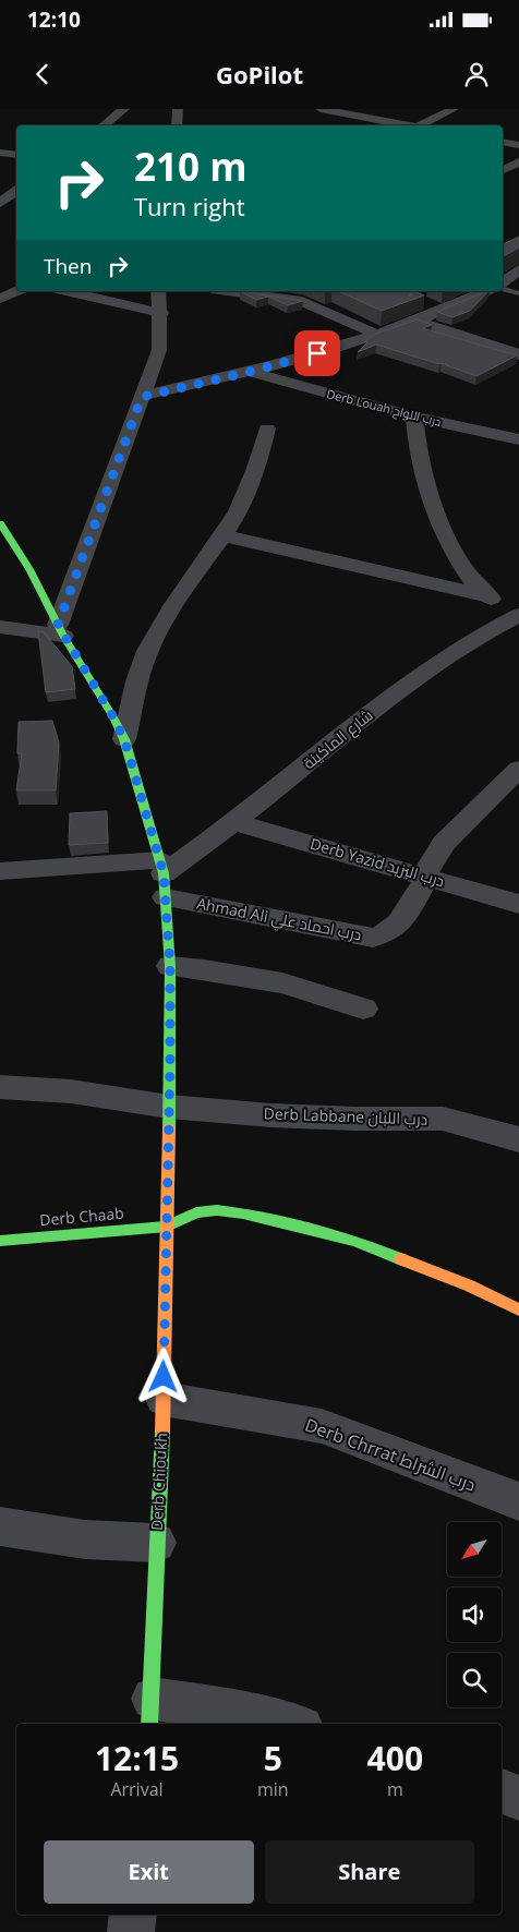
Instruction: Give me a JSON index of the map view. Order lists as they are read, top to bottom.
{
  "streets": {
    "street": [
      "Derb Louah درب اللواح",
      "شارع الماكينة",
      "Derb Yazid درب اليزيد",
      "Ahmad Ali درب احماد علي",
      "Derb Labbane درب اللبان",
      "Derb Chaab",
      "Derb Chrrat درب الشراط",
      "Derb Chioukh"
    ]
  },
  "crossings": [
    ["شارع الماكينة", "Derb Yazid درب اليزيد"],
    ["شارع الماكينة", "Ahmad Ali درب احماد علي"],
    ["شارع الماكينة", "Derb Chioukh"],
    ["Derb Yazid درب اليزيد", "Ahmad Ali درب احماد علي"],
    ["Ahmad Ali درب احماد علي", "Derb Chioukh"],
    ["Derb Labbane درب اللبان", "Derb Chioukh"],
    ["Derb Chaab", "Derb Chioukh"],
    ["Derb Chrrat درب الشراط", "Derb Chioukh"]
  ],
  "north": "bottom left",
  "page": {
    "status": "12:10",
    "header": "GoPilot",
    "turn": ["210 m", "Turn right"],
    "then": "Then",
    "eta": [
      "12:15",
      "Arrival",
      "5",
      "min",
      "400",
      "m"
    ],
    "buttons": ["Exit", "Share"]
  }
}
